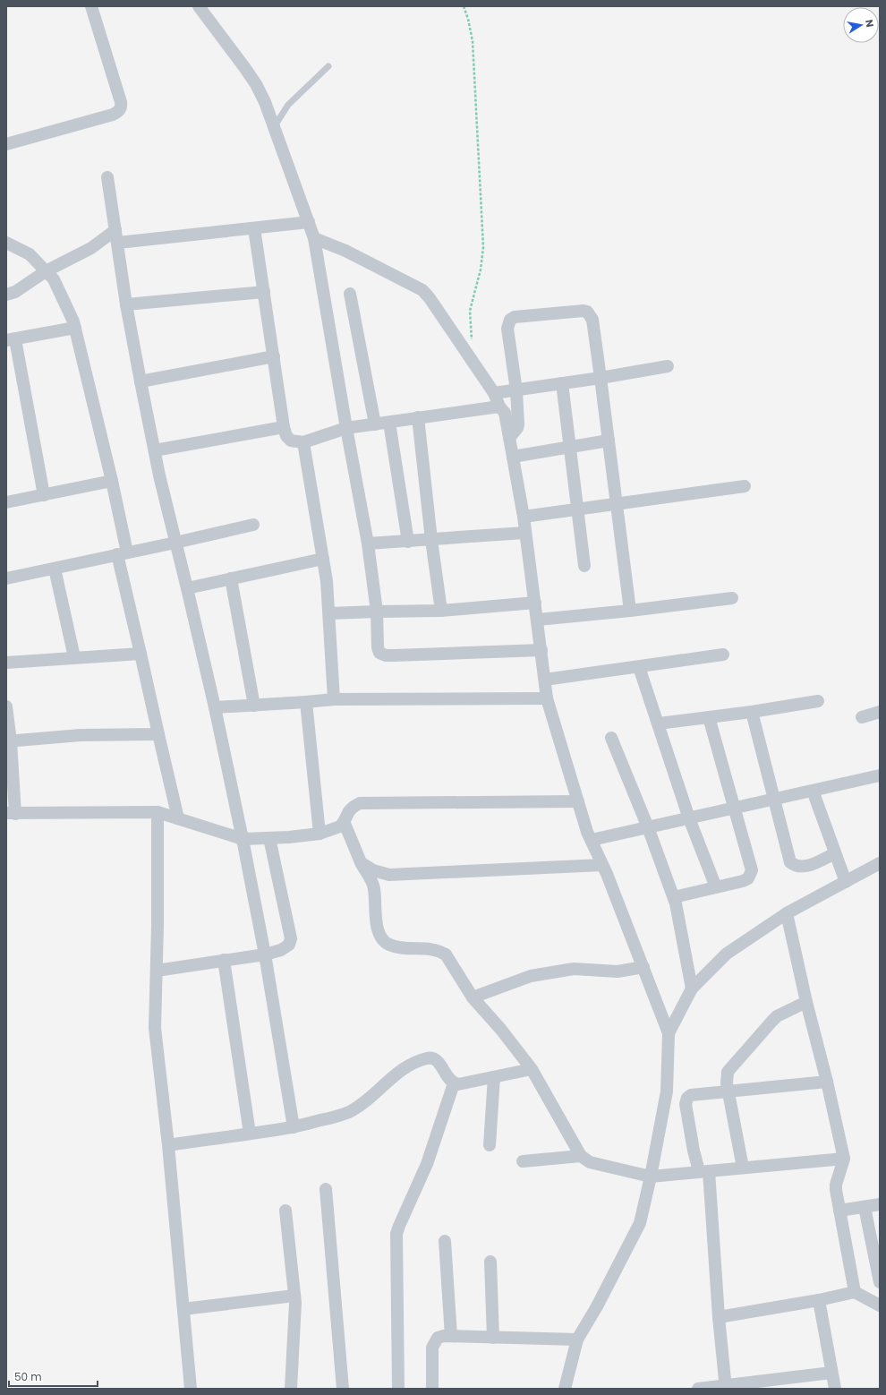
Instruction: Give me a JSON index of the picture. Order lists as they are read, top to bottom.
{
  "scale_bar": "50 m",
  "north": "right"
}
